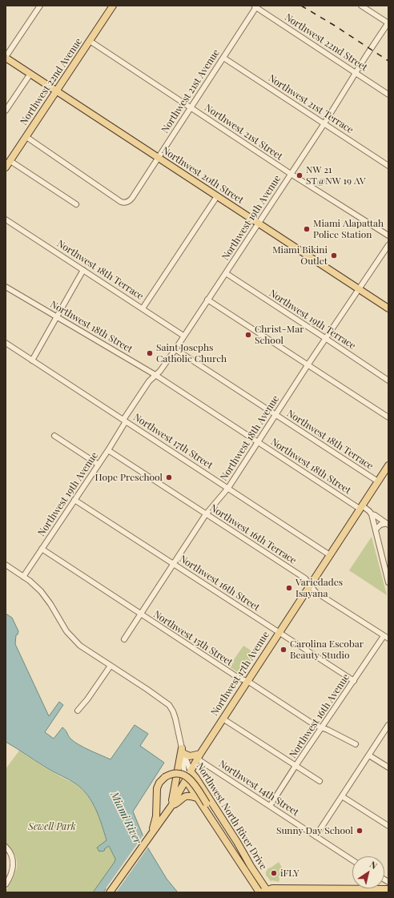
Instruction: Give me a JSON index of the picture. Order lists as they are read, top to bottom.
{
  "streets": {
    "main road": [
      "Northwest 22nd Avenue",
      "Northwest 20th Street",
      "Northwest 17th Avenue",
      "Northwest North River Drive"
    ],
    "street": [
      "Northwest 22nd Street",
      "Northwest 21st Avenue",
      "Northwest 21st Terrace",
      "Northwest 21st Street",
      "Northwest 19th Avenue",
      "Northwest 18th Terrace",
      "Northwest 19th Terrace",
      "Northwest 18th Street",
      "Northwest 18th Avenue",
      "Northwest 17th Street",
      "Northwest 16th Terrace",
      "Northwest 16th Street",
      "Northwest 15th Street",
      "Northwest 16th Avenue",
      "Northwest 14th Street"
    ]
  },
  "crossings": [
    ["Northwest 22nd Street", "Northwest 21st Avenue"],
    ["Northwest 22nd Street", "Northwest 19th Avenue"],
    ["Northwest 22nd Avenue", "Northwest 21st Avenue"],
    ["Northwest 22nd Avenue", "Northwest 21st Street"],
    ["Northwest 22nd Avenue", "Northwest 20th Street"],
    ["Northwest 21st Avenue", "Northwest 21st Terrace"],
    ["Northwest 21st Avenue", "Northwest 21st Street"],
    ["Northwest 21st Avenue", "Northwest 20th Street"],
    ["Northwest 21st Terrace", "Northwest 19th Avenue"],
    ["Northwest 21st Street", "Northwest 19th Avenue"],
    ["Northwest 20th Street", "Northwest 19th Avenue"],
    ["Northwest 20th Street", "Northwest 18th Avenue"],
    ["Northwest 19th Avenue", "Northwest 18th Terrace"],
    ["Northwest 19th Avenue", "Northwest 19th Terrace"],
    ["Northwest 19th Avenue", "Northwest 18th Street"],
    ["Northwest 19th Avenue", "Northwest 17th Street"],
    ["Northwest 19th Avenue", "Northwest 16th Terrace"],
    ["Northwest 19th Avenue", "Northwest 16th Street"],
    ["Northwest 19th Avenue", "Northwest 15th Street"],
    ["Northwest 19th Avenue", "Northwest North River Drive"],
    ["Northwest 18th Terrace", "Northwest 18th Avenue"],
    ["Northwest 18th Terrace", "Northwest 17th Avenue"],
    ["Northwest 19th Terrace", "Northwest 18th Avenue"],
    ["Northwest 18th Street", "Northwest 18th Avenue"],
    ["Northwest 18th Street", "Northwest 17th Avenue"],
    ["Northwest 18th Avenue", "Northwest 17th Street"],
    ["Northwest 18th Avenue", "Northwest 16th Terrace"],
    ["Northwest 18th Avenue", "Northwest 16th Street"],
    ["Northwest 18th Avenue", "Northwest 15th Street"],
    ["Northwest 17th Street", "Northwest 17th Avenue"],
    ["Northwest 16th Terrace", "Northwest 17th Avenue"],
    ["Northwest 16th Terrace", "Northwest 16th Avenue"],
    ["Northwest 16th Street", "Northwest 17th Avenue"],
    ["Northwest 16th Street", "Northwest 16th Avenue"],
    ["Northwest 15th Street", "Northwest 17th Avenue"],
    ["Northwest 15th Street", "Northwest 16th Avenue"],
    ["Northwest 17th Avenue", "Northwest 14th Street"],
    ["Northwest 17th Avenue", "Northwest North River Drive"],
    ["Northwest 16th Avenue", "Northwest 14th Street"]
  ],
  "water": ["Miami River"],
  "parks": ["Sewell Park"],
  "places": [
    "NW 21 ST@NW 19 AV",
    "Miami Alapattah Police Station",
    "Miami Bikini Outlet",
    "Christ-Mar School",
    "Saint Josephs Catholic Church",
    "Hope Preschool",
    "Variedades Isayana",
    "Carolina Escobar Beauty Studio",
    "Sunny Day School",
    "iFLY"
  ],
  "north": "top right"
}
